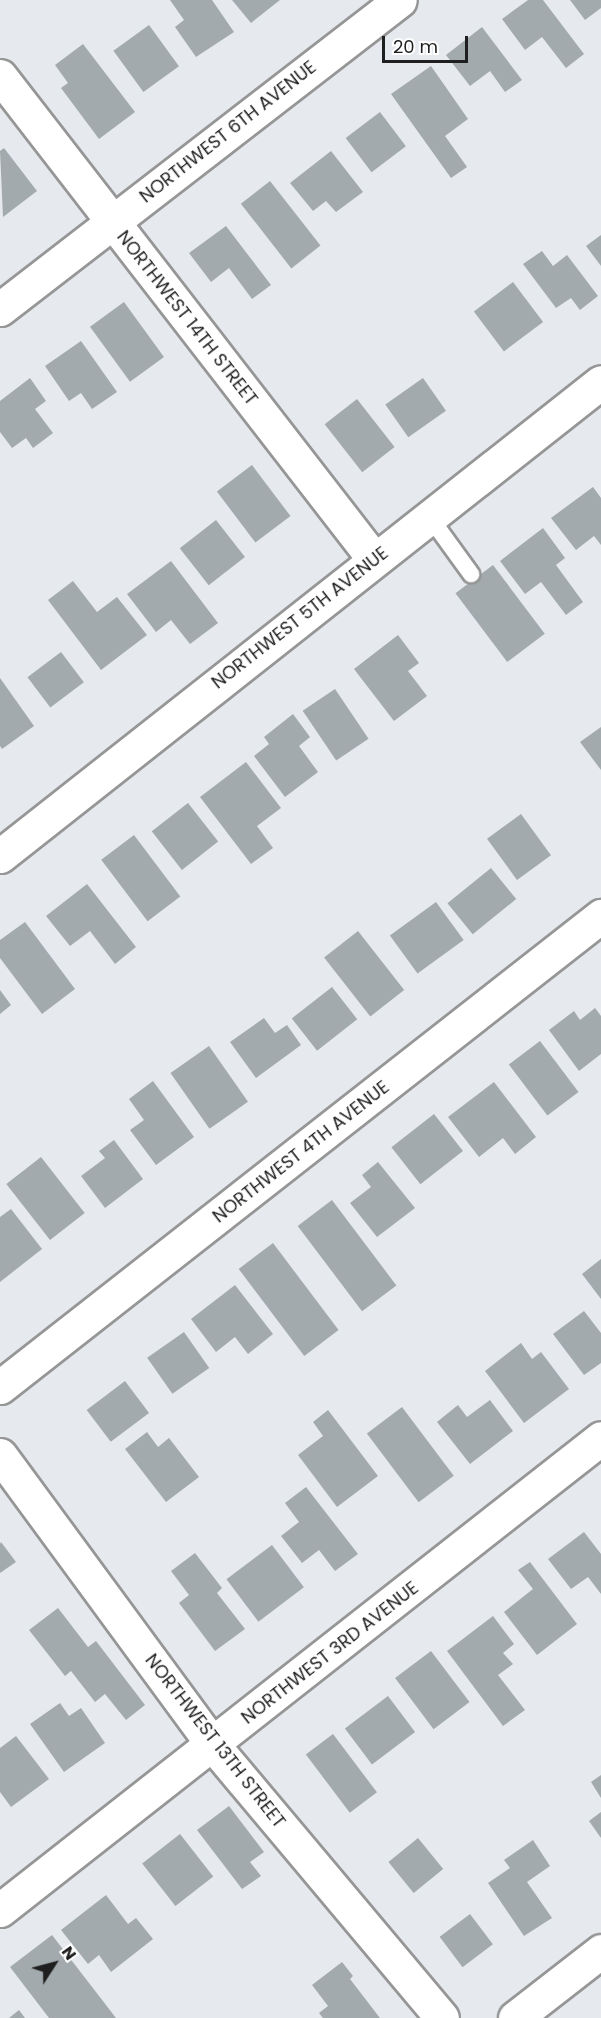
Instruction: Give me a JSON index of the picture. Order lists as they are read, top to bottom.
{
  "streets": {
    "street": [
      "NORTHWEST 6TH AVENUE",
      "NORTHWEST 14TH STREET",
      "NORTHWEST 5TH AVENUE",
      "NORTHWEST 4TH AVENUE",
      "NORTHWEST 3RD AVENUE",
      "NORTHWEST 13TH STREET"
    ]
  },
  "crossings": [
    ["NORTHWEST 6TH AVENUE", "NORTHWEST 14TH STREET"],
    ["NORTHWEST 14TH STREET", "NORTHWEST 5TH AVENUE"],
    ["NORTHWEST 3RD AVENUE", "NORTHWEST 13TH STREET"]
  ],
  "scale_bar": "20 m",
  "north": "top right"
}
